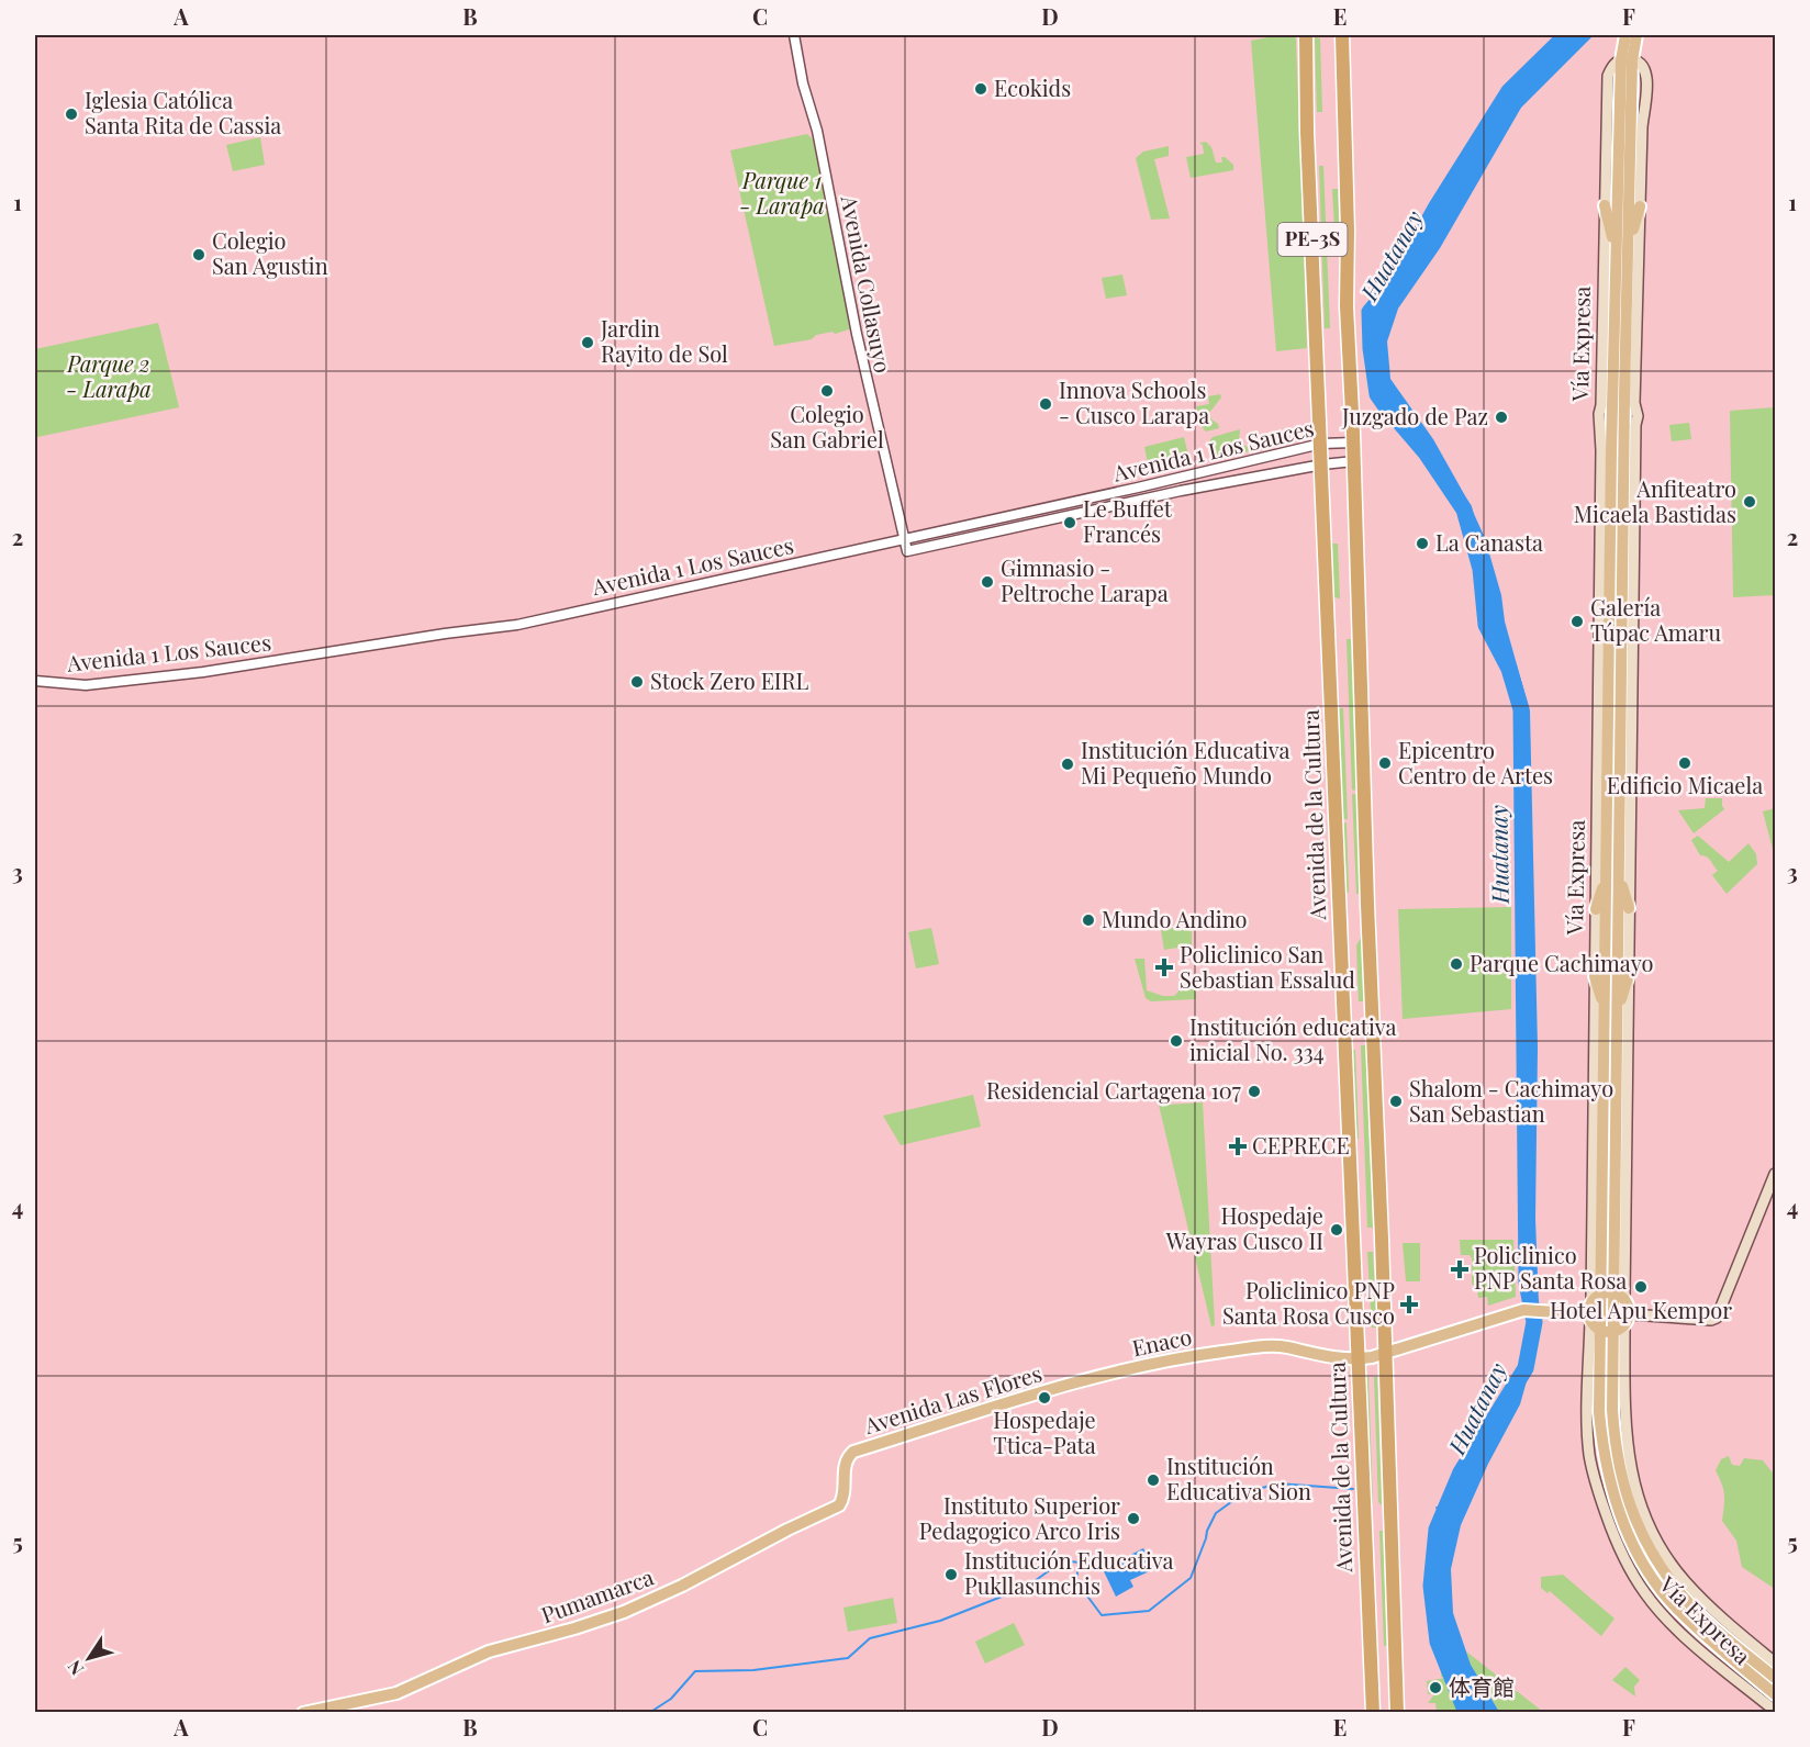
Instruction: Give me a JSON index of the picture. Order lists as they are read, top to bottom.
{
  "streets": {
    "highway": ["PE-3S", "Avenida de la Cultura"],
    "main road": [
      "Vía Expresa",
      "Enaco",
      "Avenida Las Flores",
      "Pumamarca"
    ],
    "street": ["Avenida Collasuyo", "Avenida 1 Los Sauces"]
  },
  "crossings": [
    ["PE-3S", "Avenida 1 Los Sauces"],
    ["PE-3S", "Enaco"],
    ["Avenida Collasuyo", "Avenida 1 Los Sauces"],
    ["Avenida 1 Los Sauces", "Avenida de la Cultura"],
    ["Avenida de la Cultura", "Enaco"],
    ["Enaco", "Avenida Las Flores"],
    ["Avenida Las Flores", "Pumamarca"]
  ],
  "water": ["Huatanay"],
  "parks": ["Parque 1 - Larapa", "Parque 2 - Larapa"],
  "places": {
    "other": [
      "Ecokids",
      "Iglesia Católica Santa Rita de Cassia",
      "Colegio San Agustin",
      "Jardin Rayito de Sol",
      "Colegio San Gabriel",
      "Innova Schools - Cusco Larapa",
      "Juzgado de Paz",
      "Anfiteatro Micaela Bastidas",
      "Le Buffet Francés",
      "La Canasta",
      "Gimnasio - Peltroche Larapa",
      "Galería Túpac Amaru",
      "Stock Zero EIRL",
      "Epicentro Centro de Artes",
      "Edificio Micaela",
      "Institución Educativa Mi Pequeño Mundo",
      "Mundo Andino",
      "Parque Cachimayo",
      "Institución educativa inicial No. 334",
      "Residencial Cartagena 107",
      "Shalom - Cachimayo San Sebastian",
      "Hospedaje Wayras Cusco II",
      "Hotel Apu Kempor",
      "Hospedaje Ttica-Pata",
      "Institución Educativa Sion",
      "Instituto Superior Pedagogico Arco Iris",
      "Institución Educativa Pukllasunchis",
      "体育館"
    ],
    "health": [
      "Policlinico San Sebastian Essalud",
      "CEPRECE",
      "Policlinico PNP Santa Rosa",
      "Policlinico PNP Santa Rosa Cusco"
    ]
  },
  "north": "bottom left",
  "grid": {
    "columns": [
      "A",
      "B",
      "C",
      "D",
      "E",
      "F"
    ],
    "rows": [
      "1",
      "2",
      "3",
      "4",
      "5"
    ]
  }
}
